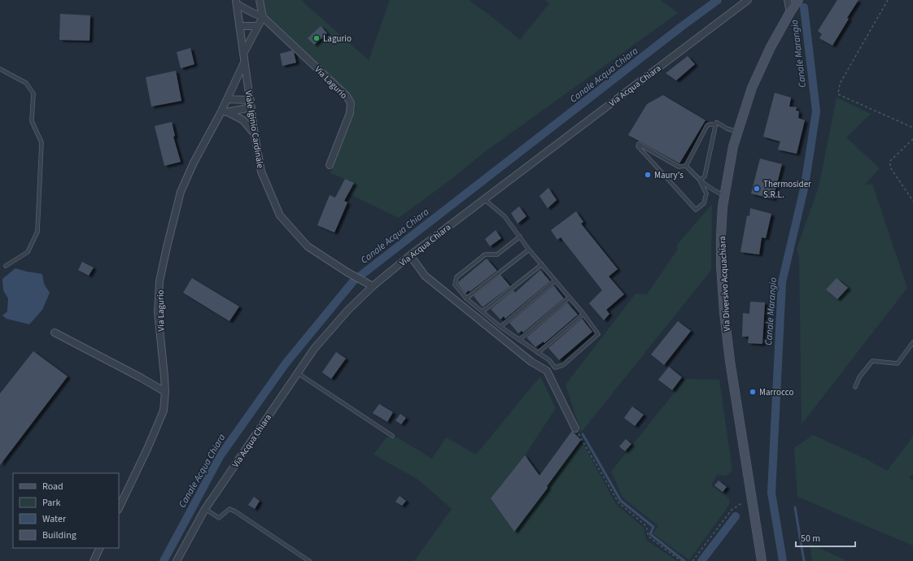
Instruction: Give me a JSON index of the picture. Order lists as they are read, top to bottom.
{
  "streets": {
    "main road": ["Via Diversivo Acquachiara"],
    "street": ["Via Lagurio", "Via Acqua Chiara", "Viale Iginio Cardinale"]
  },
  "crossings": [
    ["Via Lagurio", "Viale Iginio Cardinale"],
    ["Via Acqua Chiara", "Viale Iginio Cardinale"]
  ],
  "water": ["Canale Marangio", "Canale Acqua Chiara"],
  "places": [
    "Lagurio",
    "Maury's",
    "Thermosider S.R.L.",
    "Marrocco"
  ],
  "legend": [
    "Road",
    "Park",
    "Water",
    "Building"
  ],
  "scale_bar": "50 m"
}
